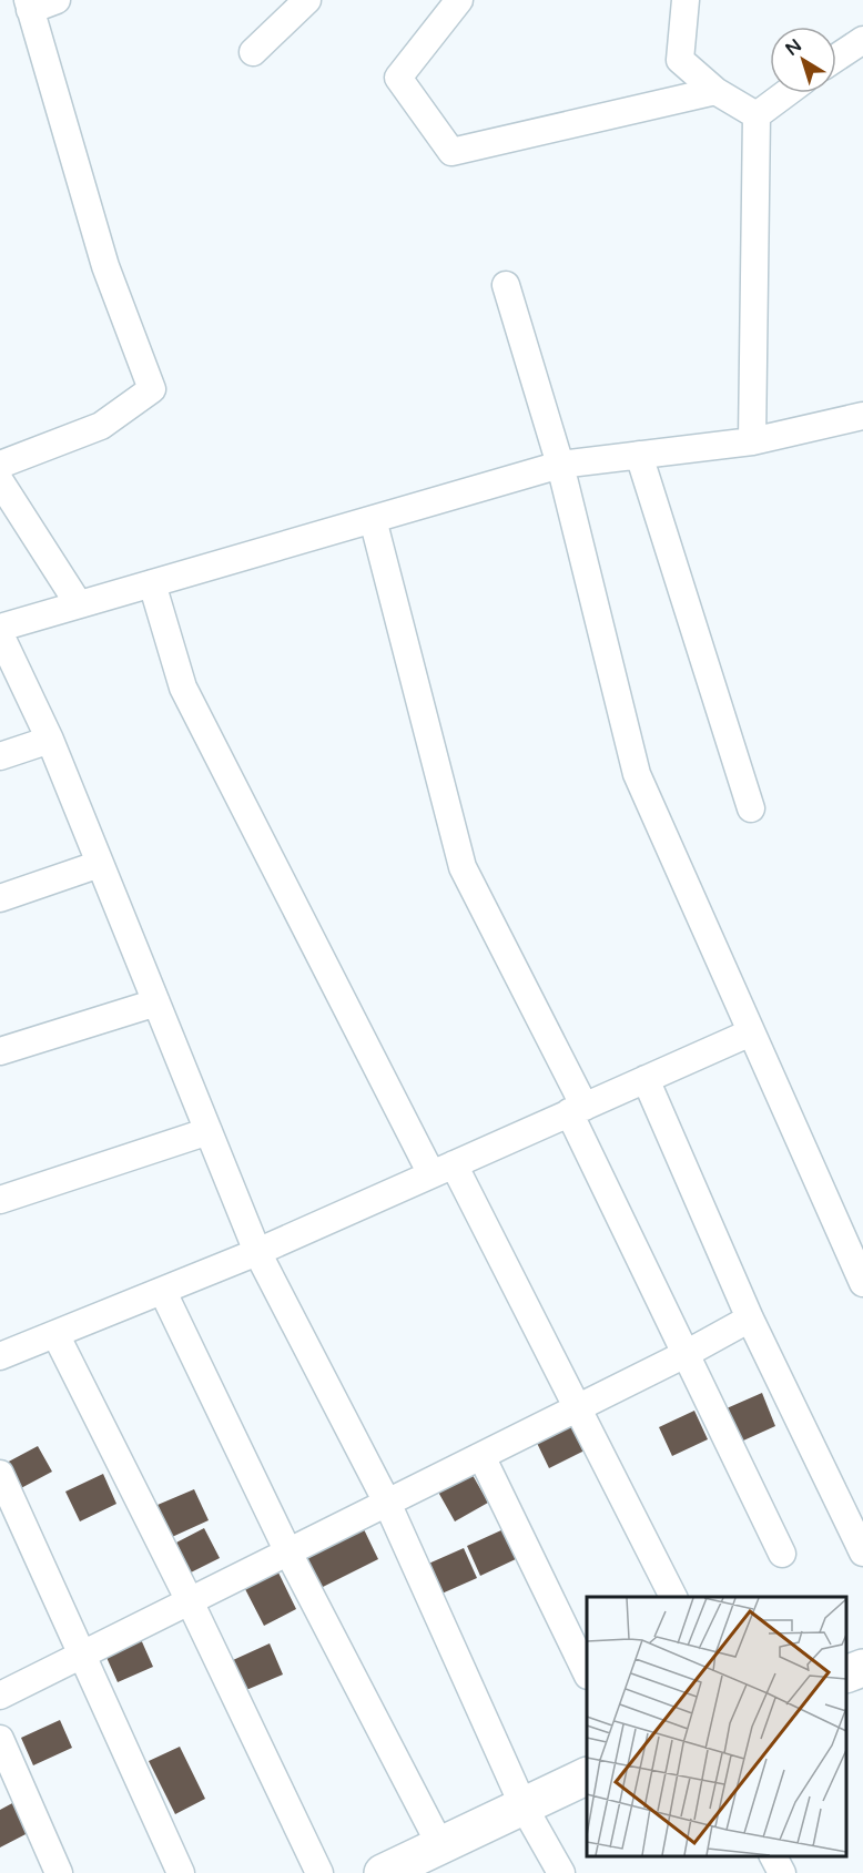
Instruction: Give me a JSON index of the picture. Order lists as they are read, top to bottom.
{
  "north": "top left"
}
